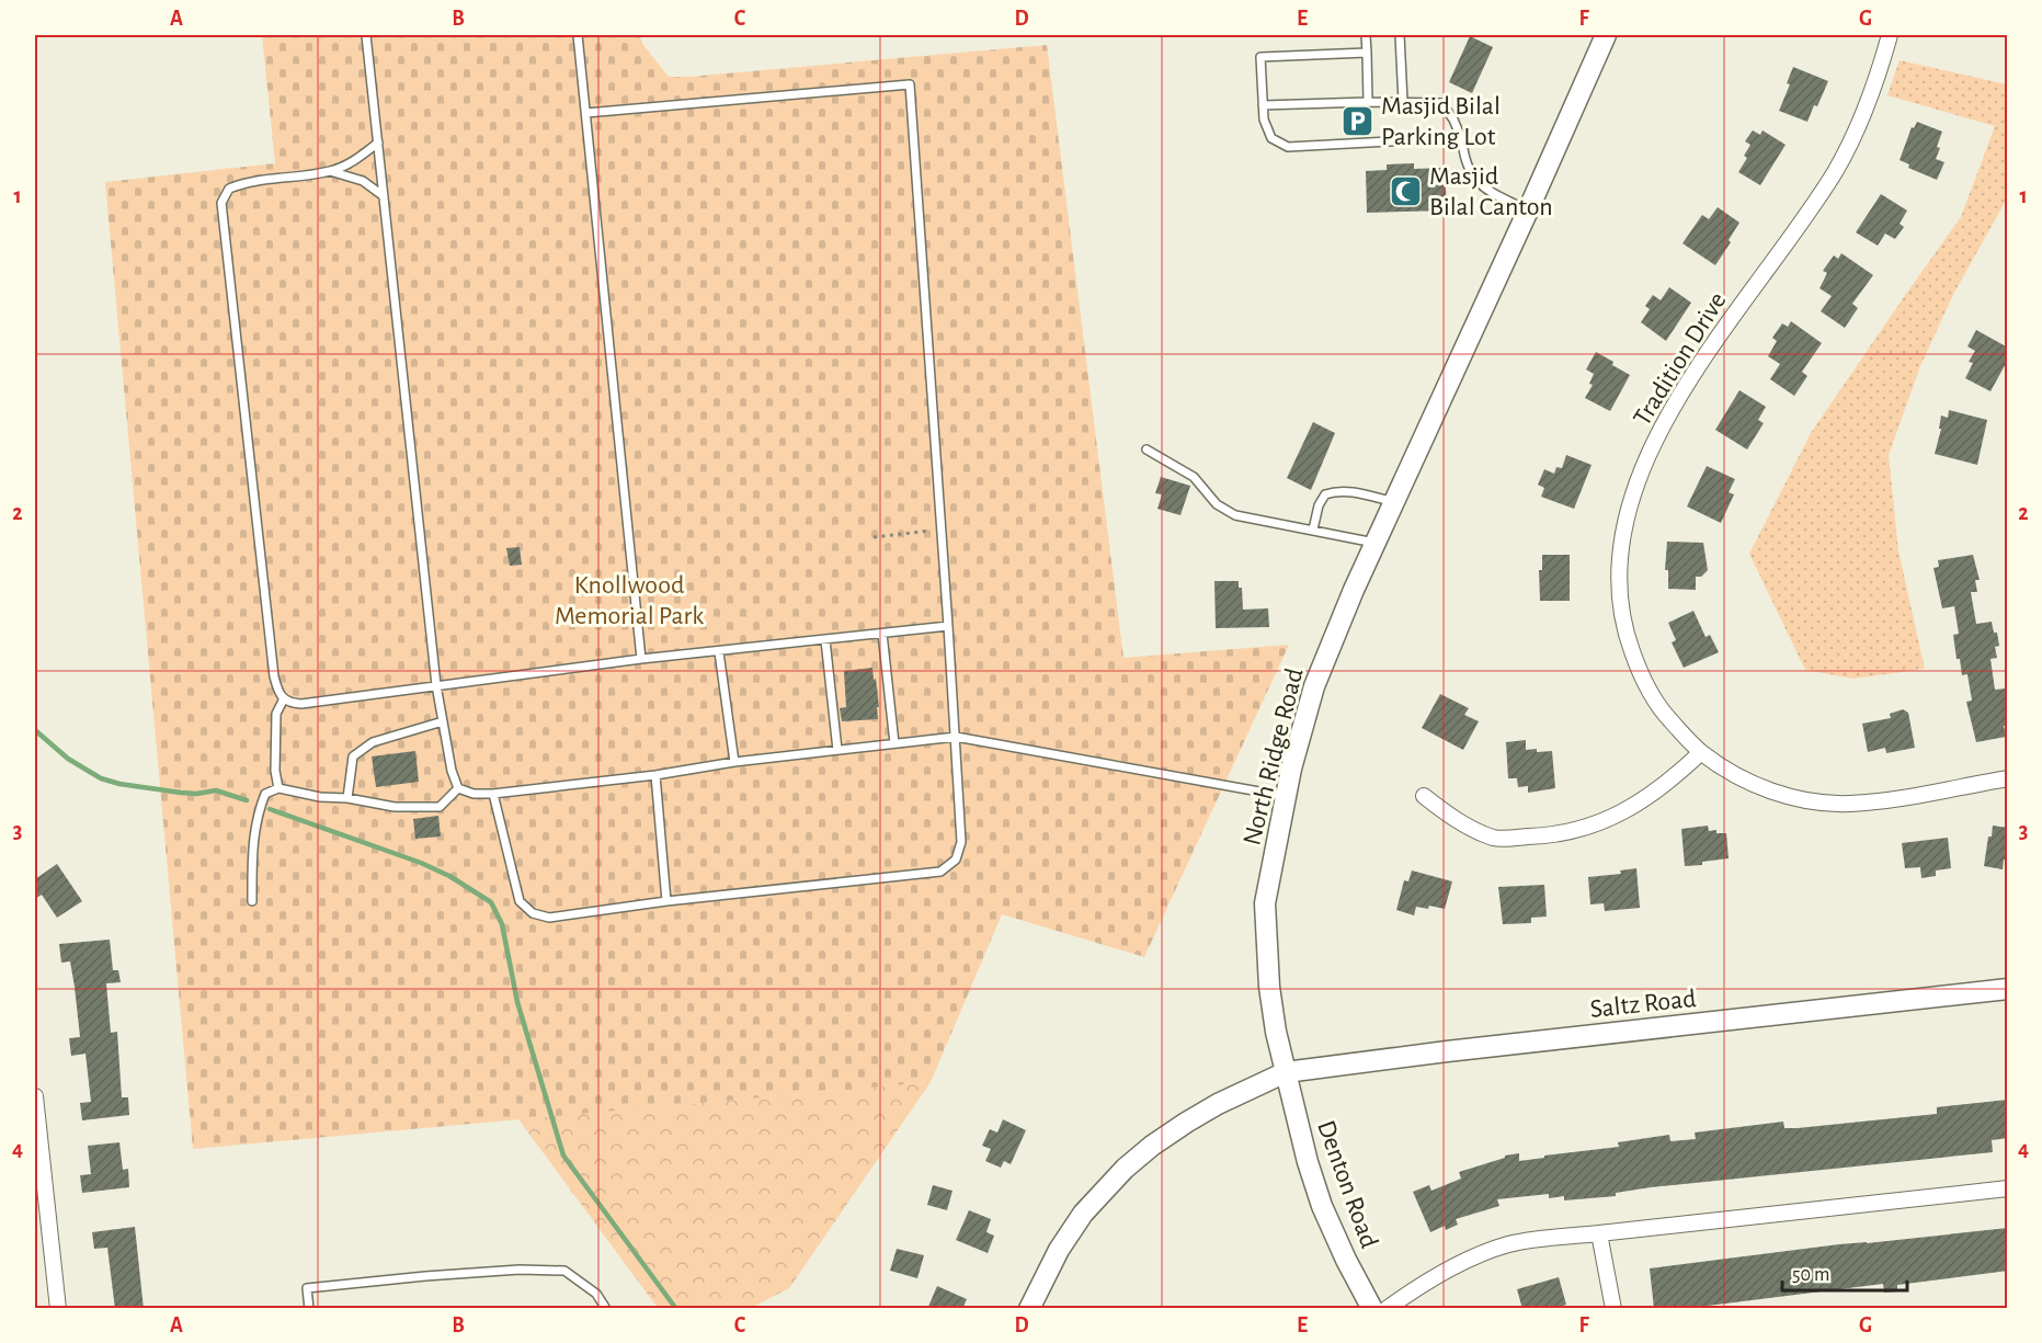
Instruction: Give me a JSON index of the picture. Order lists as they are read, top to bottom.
{
  "streets": {
    "street": [
      "Tradition Drive",
      "North Ridge Road",
      "Saltz Road",
      "Denton Road"
    ]
  },
  "crossings": [
    ["North Ridge Road", "Saltz Road"],
    ["North Ridge Road", "Denton Road"],
    ["Saltz Road", "Denton Road"]
  ],
  "parks": ["Knollwood Memorial Park"],
  "places": {
    "parking": ["Masjid Bilal Parking Lot"],
    "mosque": ["Masjid Bilal Canton"]
  },
  "scale_bar": "50 m",
  "grid": {
    "columns": [
      "A",
      "B",
      "C",
      "D",
      "E",
      "F",
      "G"
    ],
    "rows": [
      "1",
      "2",
      "3",
      "4"
    ]
  }
}
